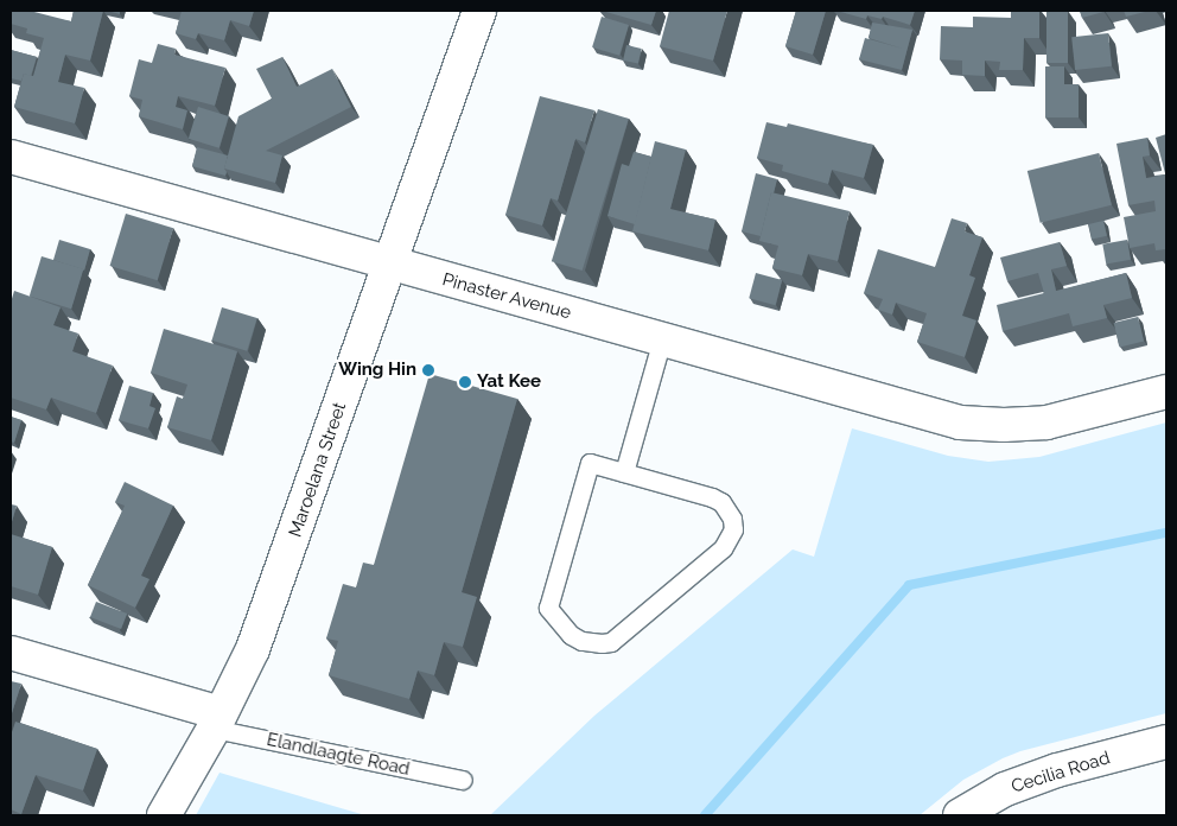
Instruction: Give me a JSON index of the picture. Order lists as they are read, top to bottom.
{
  "streets": {
    "street": [
      "Pinaster Avenue",
      "Maroelana Street",
      "Elandlaagte Road",
      "Cecilia Road"
    ]
  },
  "crossings": [
    ["Pinaster Avenue", "Maroelana Street"],
    ["Maroelana Street", "Elandlaagte Road"]
  ],
  "places": ["Wing Hin", "Yat Kee"]
}
